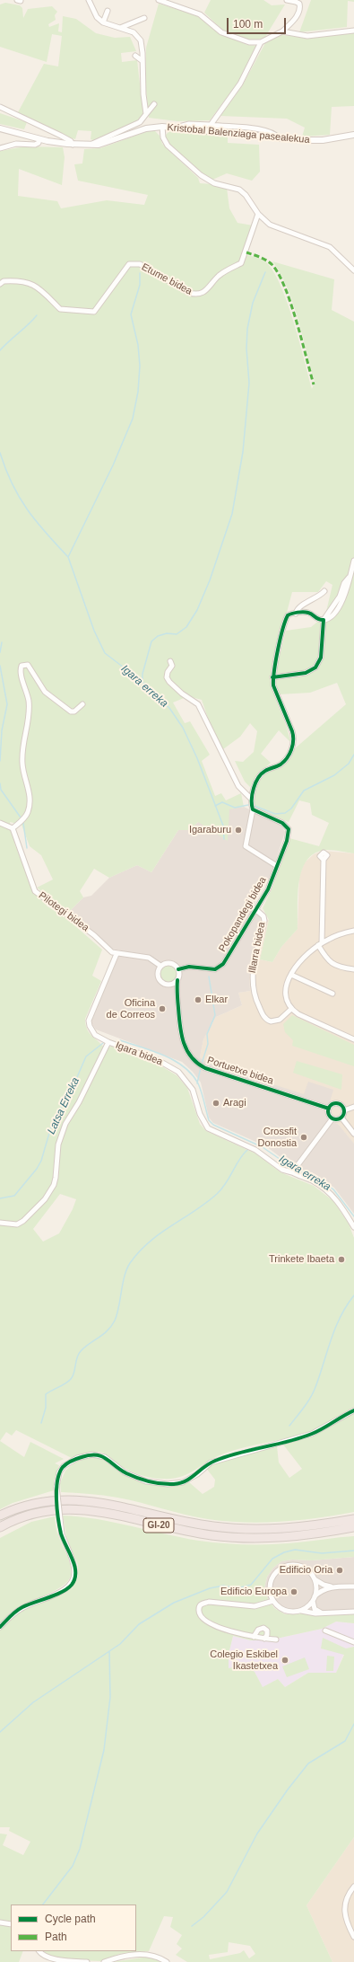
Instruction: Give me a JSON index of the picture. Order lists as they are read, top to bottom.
{
  "streets": {
    "highway": ["GI-20"],
    "street": [
      "Kristobal Balenziaga pasealekua",
      "Etume bidea",
      "Pilotegi bidea",
      "Pokopandegi bidea",
      "Illarra bidea",
      "Igara bidea",
      "Portuetxe bidea"
    ]
  },
  "crossings": [
    ["Pilotegi bidea", "Igara bidea"],
    ["Pokopandegi bidea", "Illarra bidea"],
    ["Pokopandegi bidea", "Portuetxe bidea"]
  ],
  "water": ["Igara erreka", "Latsa Erreka"],
  "places": [
    "Igaraburu",
    "Elkar",
    "Oficina de Correos",
    "Aragi",
    "Crossfit Donostia",
    "Trinkete Ibaeta",
    "Edificio Oria",
    "Edificio Europa",
    "Colegio Eskibel Ikastetxea"
  ],
  "legend": ["Cycle path", "Path"],
  "scale_bar": "100 m"
}
